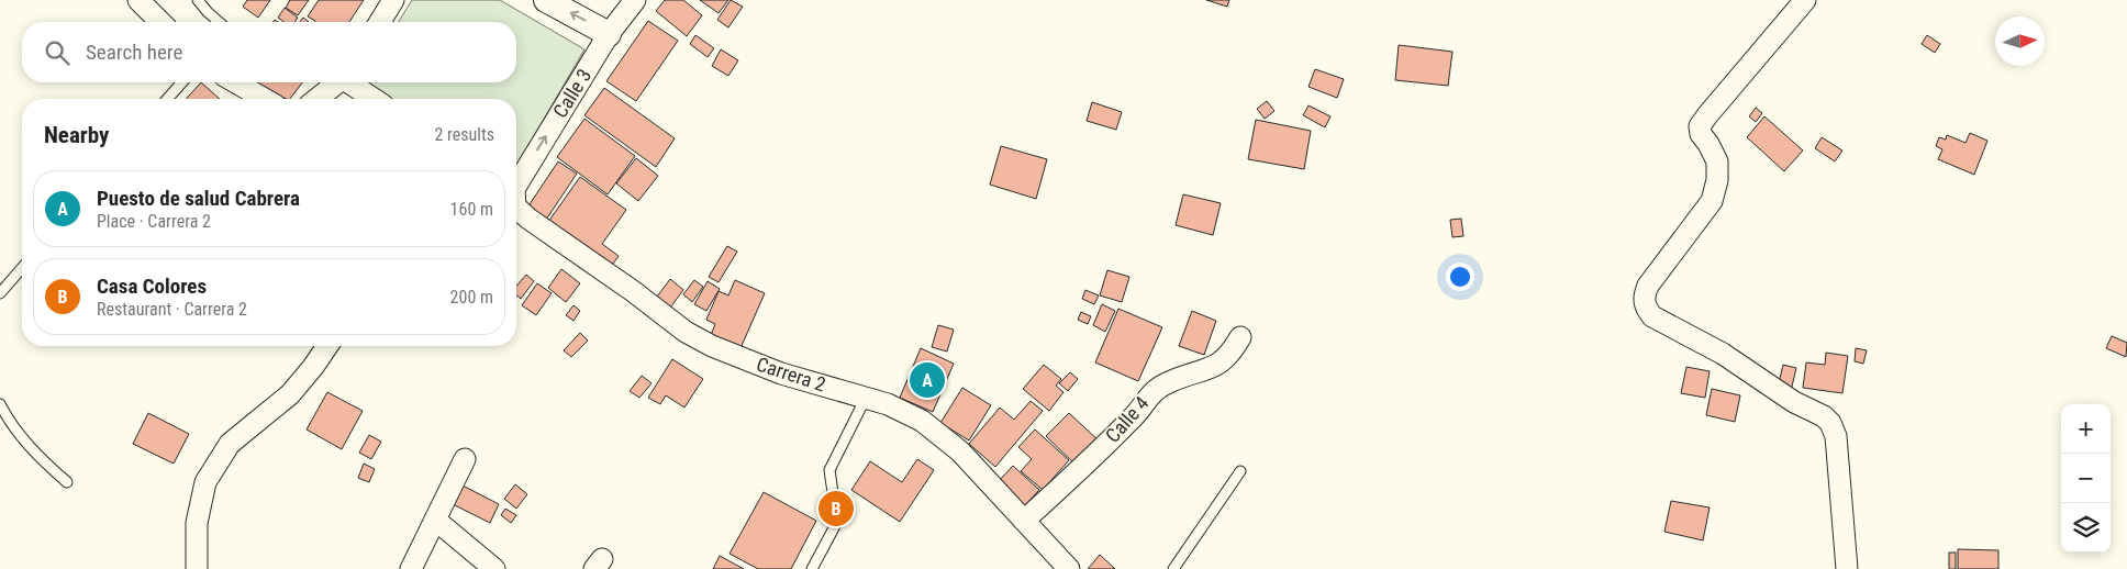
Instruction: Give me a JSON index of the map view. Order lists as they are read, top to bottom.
{
  "streets": {
    "street": ["Calle 3", "Carrera 2", "Calle 4"]
  },
  "crossings": [
    ["Carrera 2", "Calle 4"]
  ],
  "one_way": ["Calle 3"],
  "north": "right",
  "page": {
    "search": "Search here",
    "heading": ["Nearby", "2 results"],
    "list": [
      {
        "mark": "A",
        "name": "Puesto de salud Cabrera",
        "note": "Place · Carrera 2",
        "value": "160 m"
      },
      {
        "mark": "B",
        "name": "Casa Colores",
        "note": "Restaurant · Carrera 2",
        "value": "200 m"
      }
    ],
    "pins": ["A", "B"],
    "map_buttons": ["+", "−"]
  }
}
